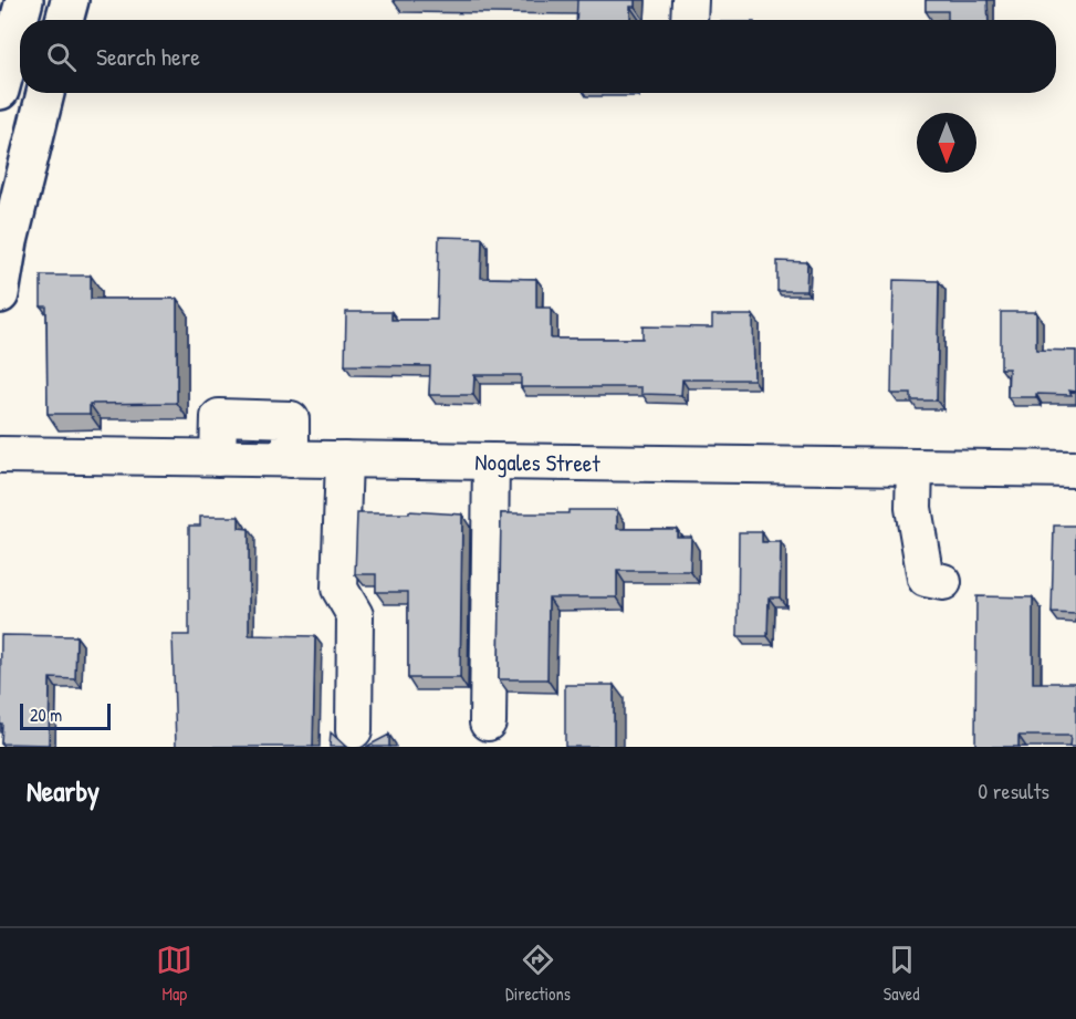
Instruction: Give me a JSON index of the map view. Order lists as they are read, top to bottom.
{
  "streets": {
    "street": ["Nogales Street"]
  },
  "scale_bar": "20 m",
  "north": "bottom",
  "page": {
    "search": "Search here",
    "scale": "20 m",
    "heading": ["Nearby", "0 results"],
    "nav": ["Map", "Directions", "Saved"]
  }
}
